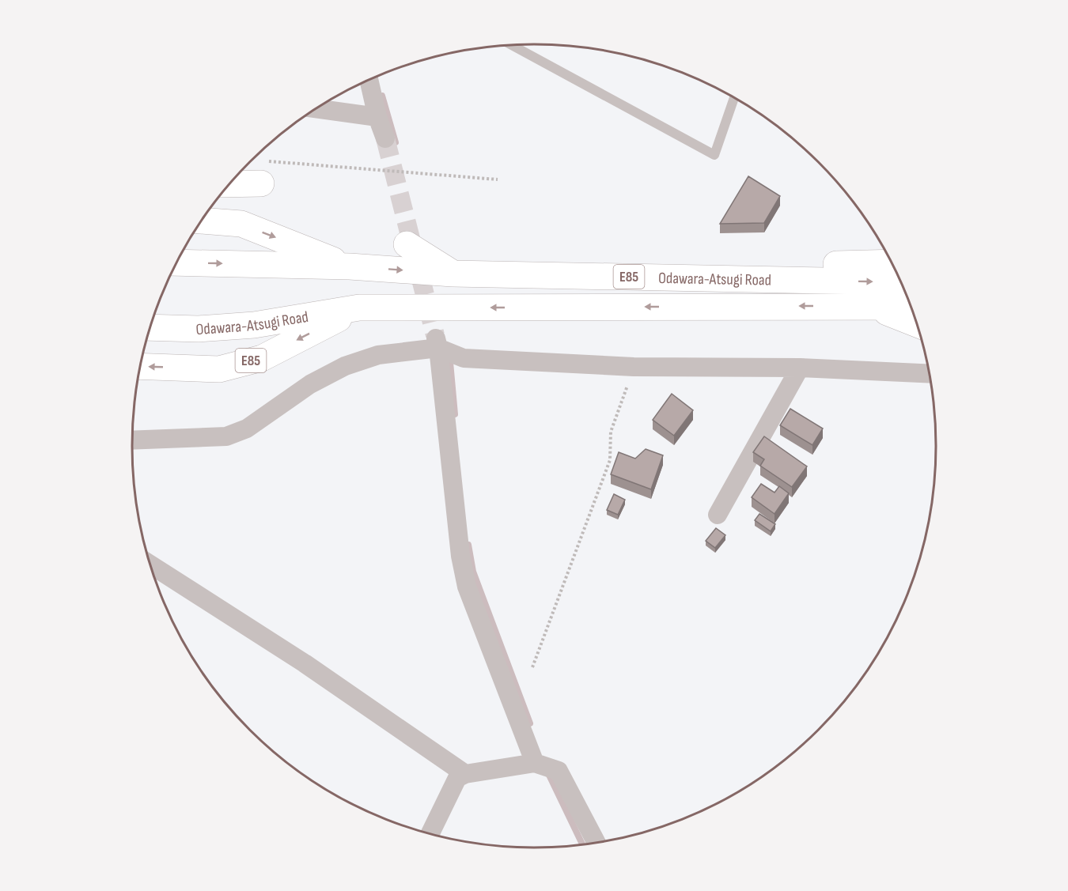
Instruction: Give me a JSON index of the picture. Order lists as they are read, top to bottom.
{
  "streets": {
    "highway": ["E85", "Odawara-Atsugi Road"]
  }
}
